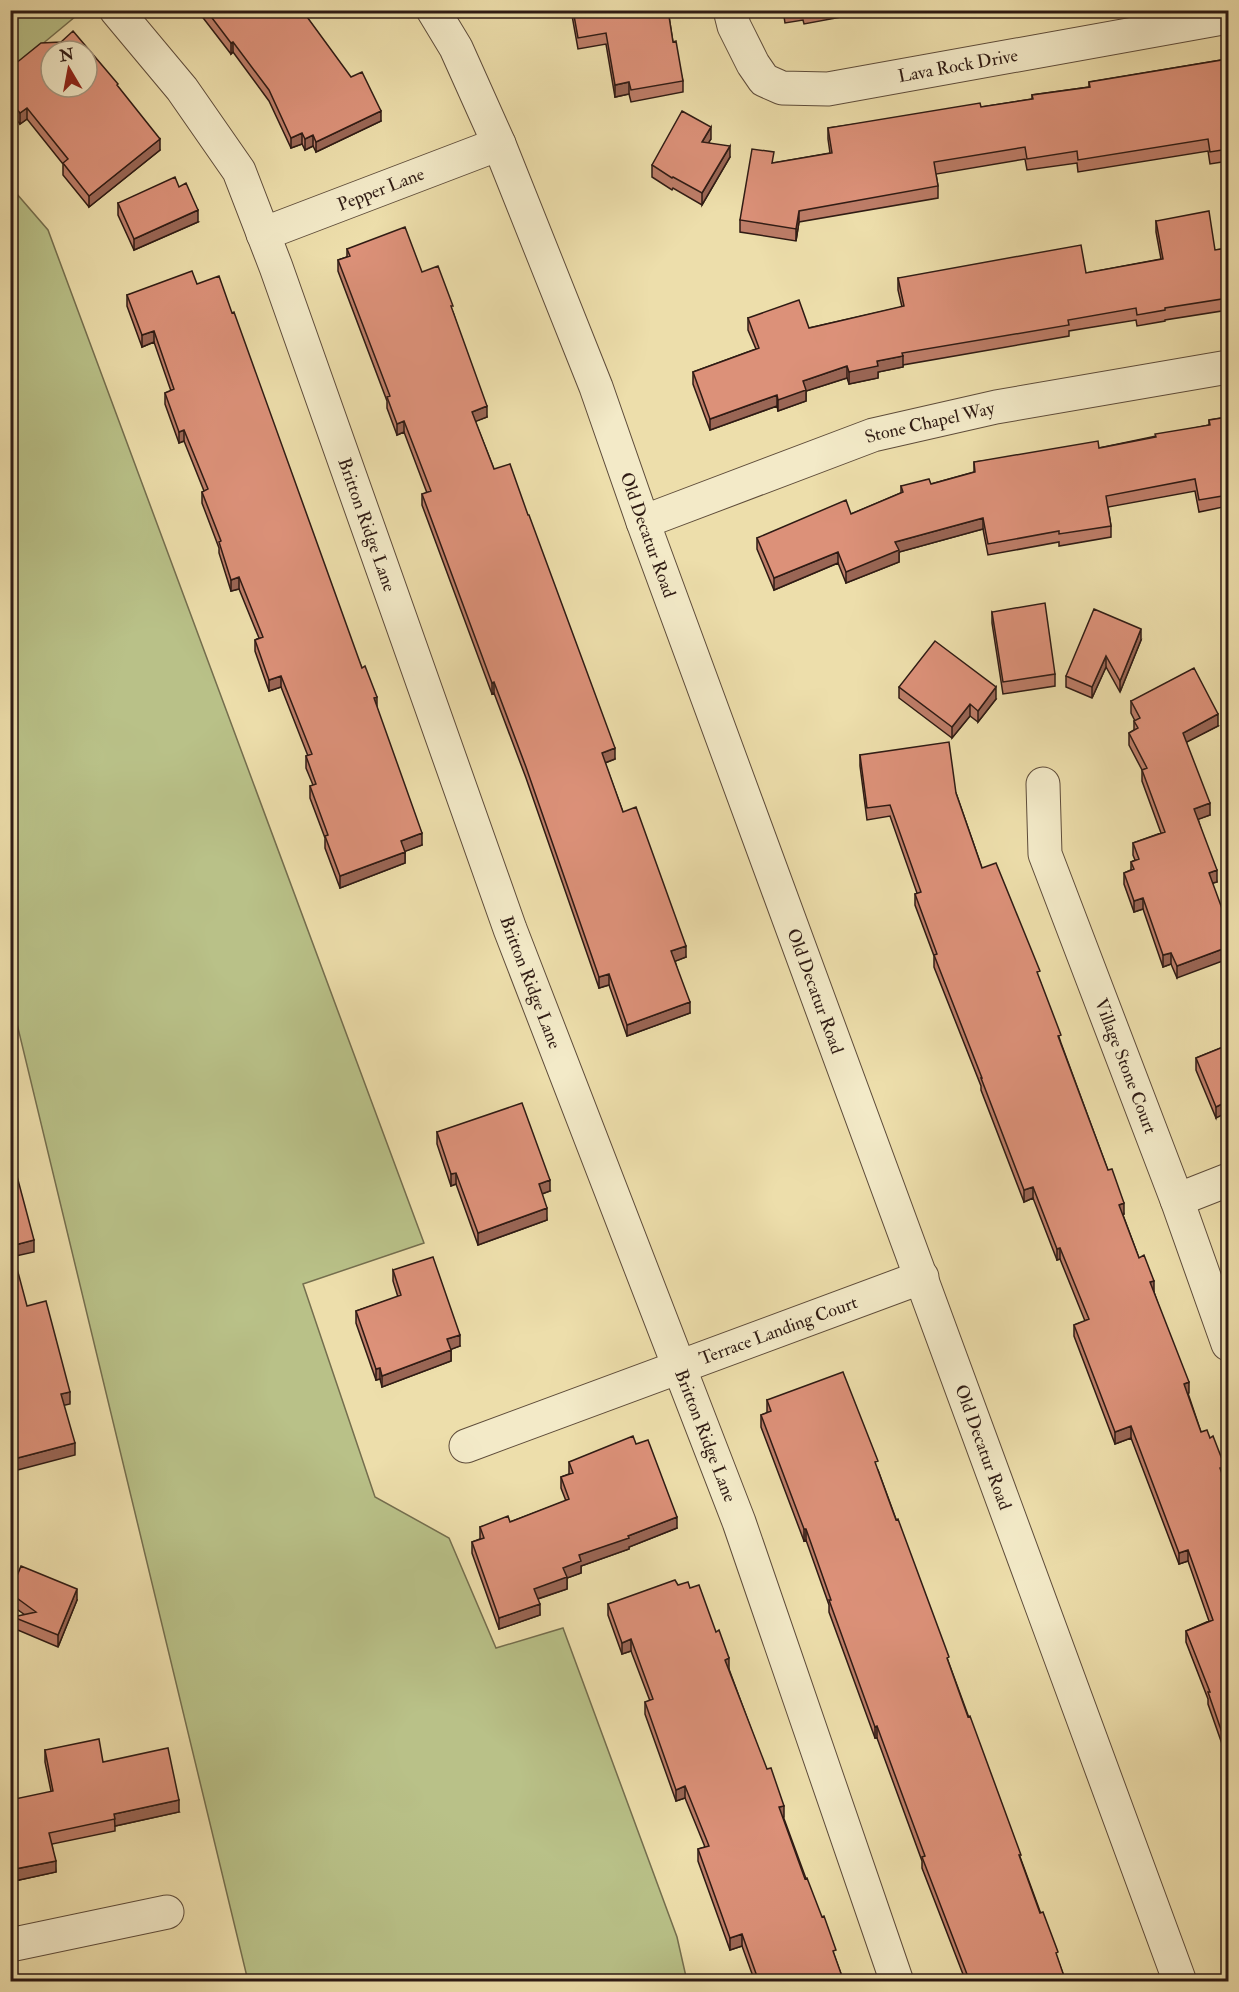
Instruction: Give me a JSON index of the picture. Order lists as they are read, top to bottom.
{
  "streets": {
    "street": [
      "Lava Rock Drive",
      "Pepper Lane",
      "Stone Chapel Way",
      "Britton Ridge Lane",
      "Old Decatur Road",
      "Village Stone Court",
      "Terrace Landing Court"
    ]
  },
  "crossings": [
    ["Pepper Lane", "Britton Ridge Lane"],
    ["Pepper Lane", "Old Decatur Road"],
    ["Stone Chapel Way", "Old Decatur Road"],
    ["Britton Ridge Lane", "Terrace Landing Court"],
    ["Old Decatur Road", "Terrace Landing Court"]
  ],
  "north": "top"
}
